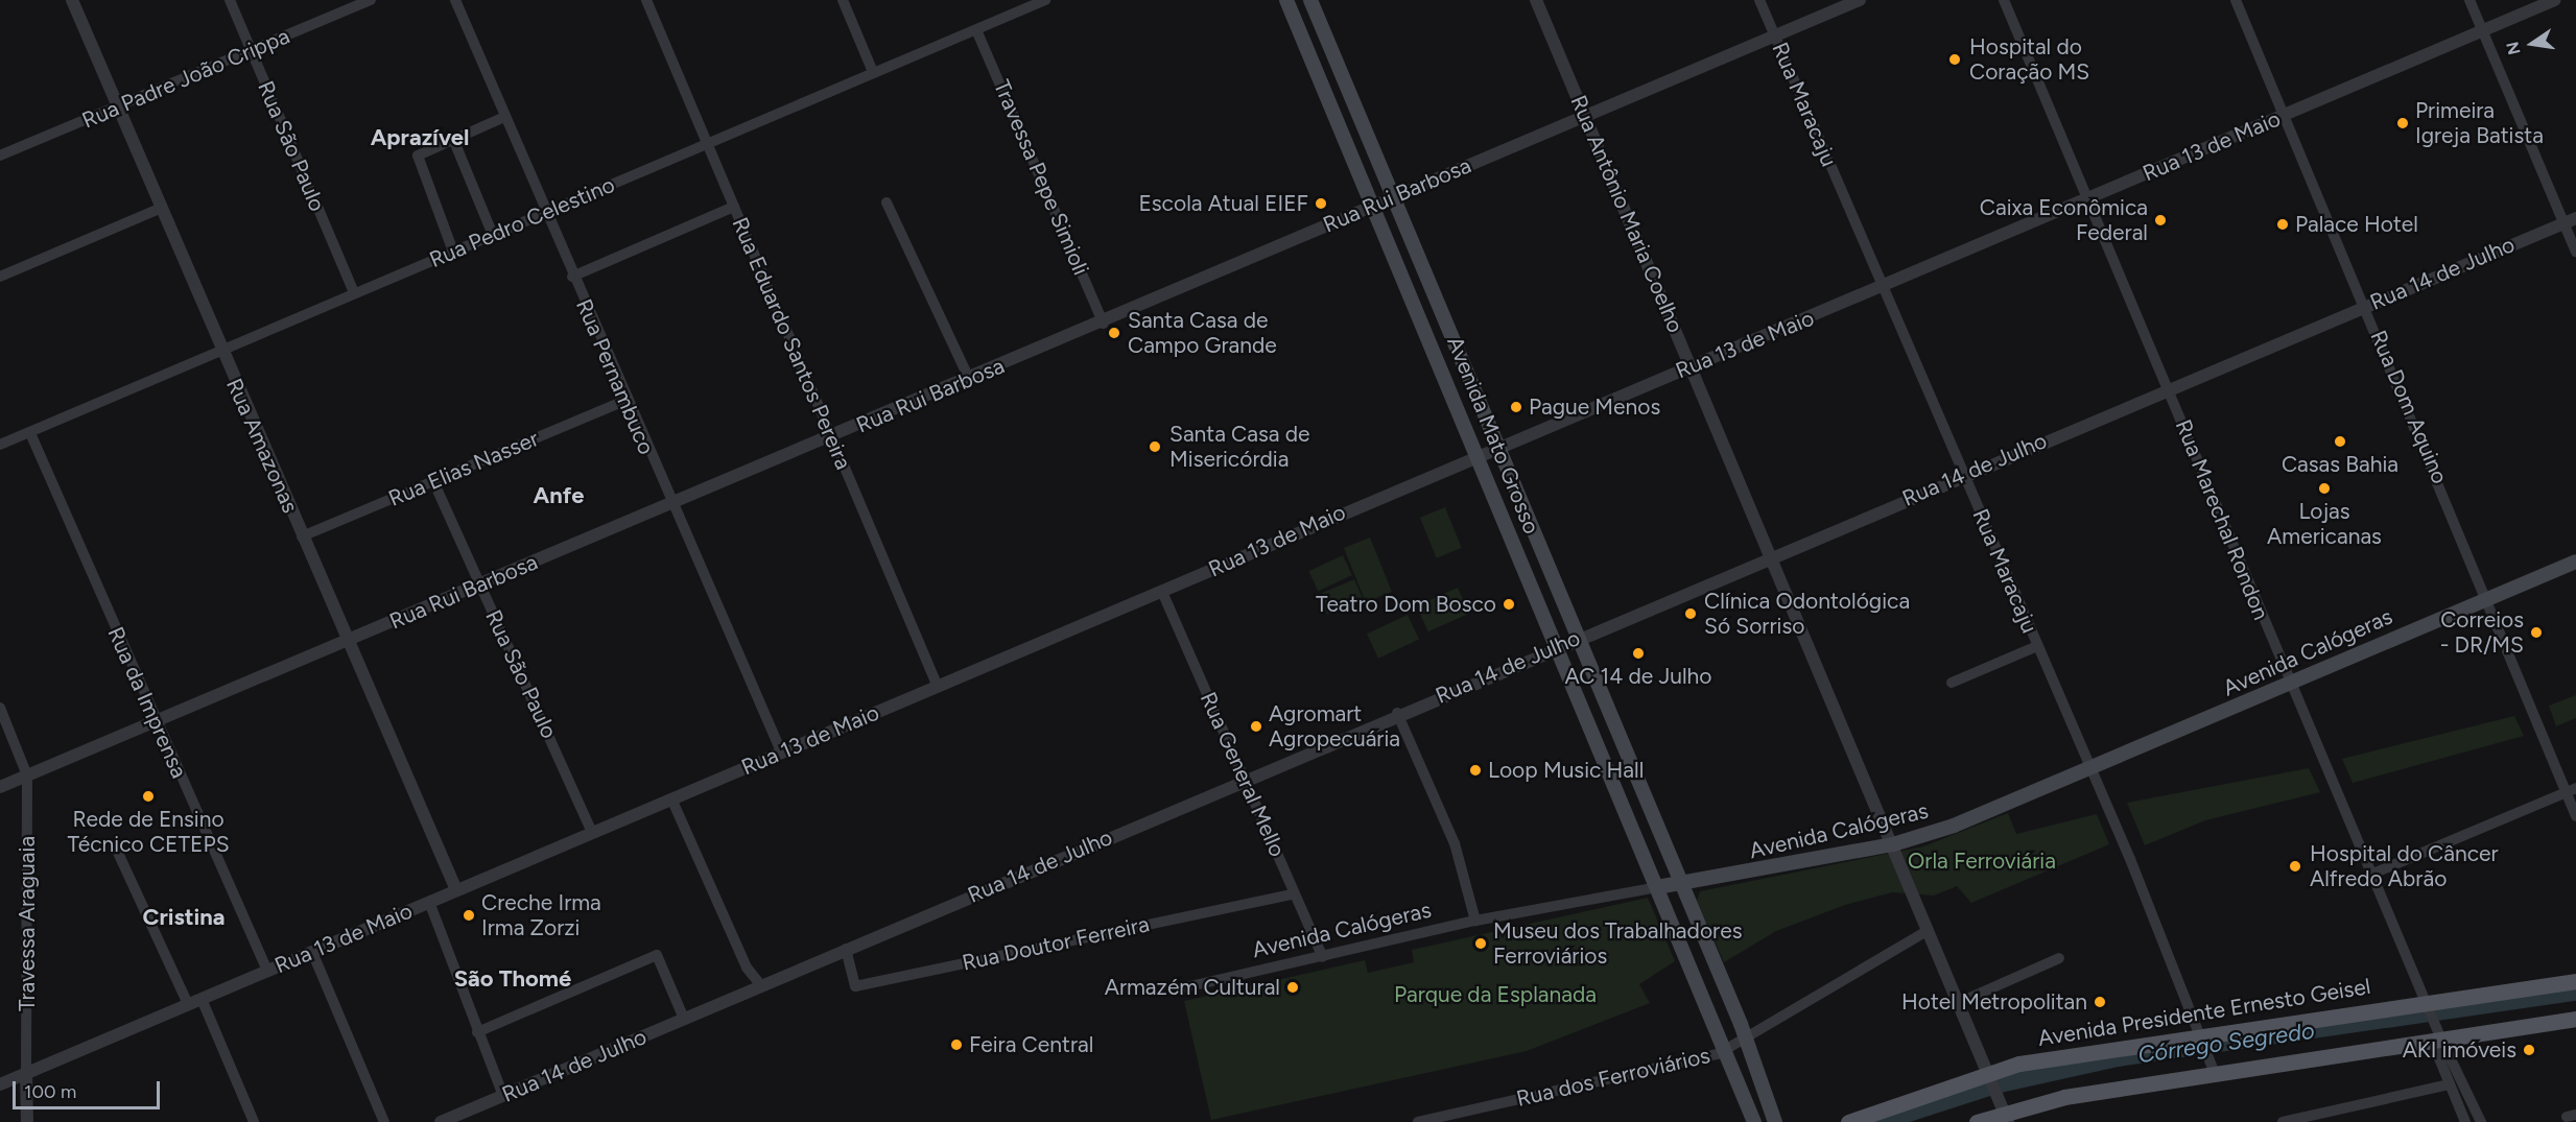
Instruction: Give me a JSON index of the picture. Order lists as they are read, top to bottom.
{
  "streets": {
    "main road": ["Avenida Mato Grosso", "Avenida Calógeras", "Avenida Presidente Ernesto Geisel"],
    "street": [
      "Rua Padre João Crippa",
      "Rua Maracaju",
      "Rua São Paulo",
      "Rua 13 de Maio",
      "Travessa Pepe Simioli",
      "Rua Rui Barbosa",
      "Rua Antônio Maria Coelho",
      "Rua Pedro Celestino",
      "Rua 14 de Julho",
      "Rua Eduardo Santos Pereira",
      "Rua Pernambuco",
      "Rua Dom Aquino",
      "Rua Amazonas",
      "Rua Elias Nasser",
      "Rua Marechal Rondon",
      "Rua da Imprensa",
      "Rua General Mello",
      "Travessa Araguaia",
      "Rua Doutor Ferreira",
      "Rua dos Ferroviários"
    ]
  },
  "crossings": [
    ["Rua Padre João Crippa", "Rua São Paulo"],
    ["Rua Padre João Crippa", "Rua Amazonas"],
    ["Rua Maracaju", "Rua 13 de Maio"],
    ["Rua Maracaju", "Rua Rui Barbosa"],
    ["Rua Maracaju", "Rua 14 de Julho"],
    ["Rua Maracaju", "Avenida Calógeras"],
    ["Rua Maracaju", "Avenida Presidente Ernesto Geisel"],
    ["Rua São Paulo", "Rua 13 de Maio"],
    ["Rua São Paulo", "Rua Rui Barbosa"],
    ["Rua São Paulo", "Rua Pedro Celestino"],
    ["Rua São Paulo", "Rua Elias Nasser"],
    ["Rua 13 de Maio", "Rua Antônio Maria Coelho"],
    ["Rua 13 de Maio", "Rua Eduardo Santos Pereira"],
    ["Rua 13 de Maio", "Rua Pernambuco"],
    ["Rua 13 de Maio", "Rua Dom Aquino"],
    ["Rua 13 de Maio", "Avenida Mato Grosso"],
    ["Rua 13 de Maio", "Rua Amazonas"],
    ["Rua 13 de Maio", "Rua Marechal Rondon"],
    ["Rua 13 de Maio", "Rua da Imprensa"],
    ["Rua 13 de Maio", "Rua General Mello"],
    ["Rua 13 de Maio", "Travessa Araguaia"],
    ["Travessa Pepe Simioli", "Rua Rui Barbosa"],
    ["Travessa Pepe Simioli", "Rua Pedro Celestino"],
    ["Rua Rui Barbosa", "Rua Antônio Maria Coelho"],
    ["Rua Rui Barbosa", "Rua Eduardo Santos Pereira"],
    ["Rua Rui Barbosa", "Rua Pernambuco"],
    ["Rua Rui Barbosa", "Avenida Mato Grosso"],
    ["Rua Rui Barbosa", "Rua Amazonas"],
    ["Rua Rui Barbosa", "Rua da Imprensa"],
    ["Rua Rui Barbosa", "Travessa Araguaia"],
    ["Rua Antônio Maria Coelho", "Rua 14 de Julho"],
    ["Rua Antônio Maria Coelho", "Avenida Calógeras"],
    ["Rua Antônio Maria Coelho", "Avenida Presidente Ernesto Geisel"],
    ["Rua Antônio Maria Coelho", "Rua dos Ferroviários"],
    ["Rua Pedro Celestino", "Rua Eduardo Santos Pereira"],
    ["Rua Pedro Celestino", "Rua Pernambuco"],
    ["Rua Pedro Celestino", "Rua Amazonas"],
    ["Rua Pedro Celestino", "Rua da Imprensa"],
    ["Rua 14 de Julho", "Rua Dom Aquino"],
    ["Rua 14 de Julho", "Avenida Mato Grosso"],
    ["Rua 14 de Julho", "Rua Marechal Rondon"],
    ["Rua 14 de Julho", "Rua General Mello"],
    ["Rua 14 de Julho", "Rua Doutor Ferreira"],
    ["Rua Pernambuco", "Rua Elias Nasser"],
    ["Rua Dom Aquino", "Avenida Calógeras"],
    ["Avenida Mato Grosso", "Avenida Calógeras"],
    ["Avenida Mato Grosso", "Rua dos Ferroviários"],
    ["Rua Amazonas", "Rua Elias Nasser"],
    ["Rua Marechal Rondon", "Avenida Calógeras"],
    ["Rua Marechal Rondon", "Avenida Presidente Ernesto Geisel"],
    ["Avenida Calógeras", "Rua General Mello"],
    ["Rua General Mello", "Rua Doutor Ferreira"]
  ],
  "districts": [
    "Aprazível",
    "Anfe",
    "Cristina",
    "São Thomé"
  ],
  "water": ["Córrego Segredo"],
  "parks": ["Orla Ferroviária", "Parque da Esplanada"],
  "places": [
    "Hospital do Coração MS",
    "Primeira Igreja Batista",
    "Escola Atual EIEF",
    "Caixa Econômica Federal",
    "Palace Hotel",
    "Santa Casa de Campo Grande",
    "Pague Menos",
    "Casas Bahia",
    "Santa Casa de Misericórdia",
    "Lojas Americanas",
    "Teatro Dom Bosco",
    "Clínica Odontológica Só Sorriso",
    "Correios - DR/MS",
    "AC 14 de Julho",
    "Agromart Agropecuária",
    "Loop Music Hall",
    "Rede de Ensino Técnico CETEPS",
    "Hospital do Câncer Alfredo Abrão",
    "Creche Irma Irma Zorzi",
    "Museu dos Trabalhadores Ferroviários",
    "Armazém Cultural",
    "Hotel Metropolitan",
    "Feira Central",
    "AKI imóveis"
  ],
  "scale_bar": "100 m",
  "north": "left"
}
